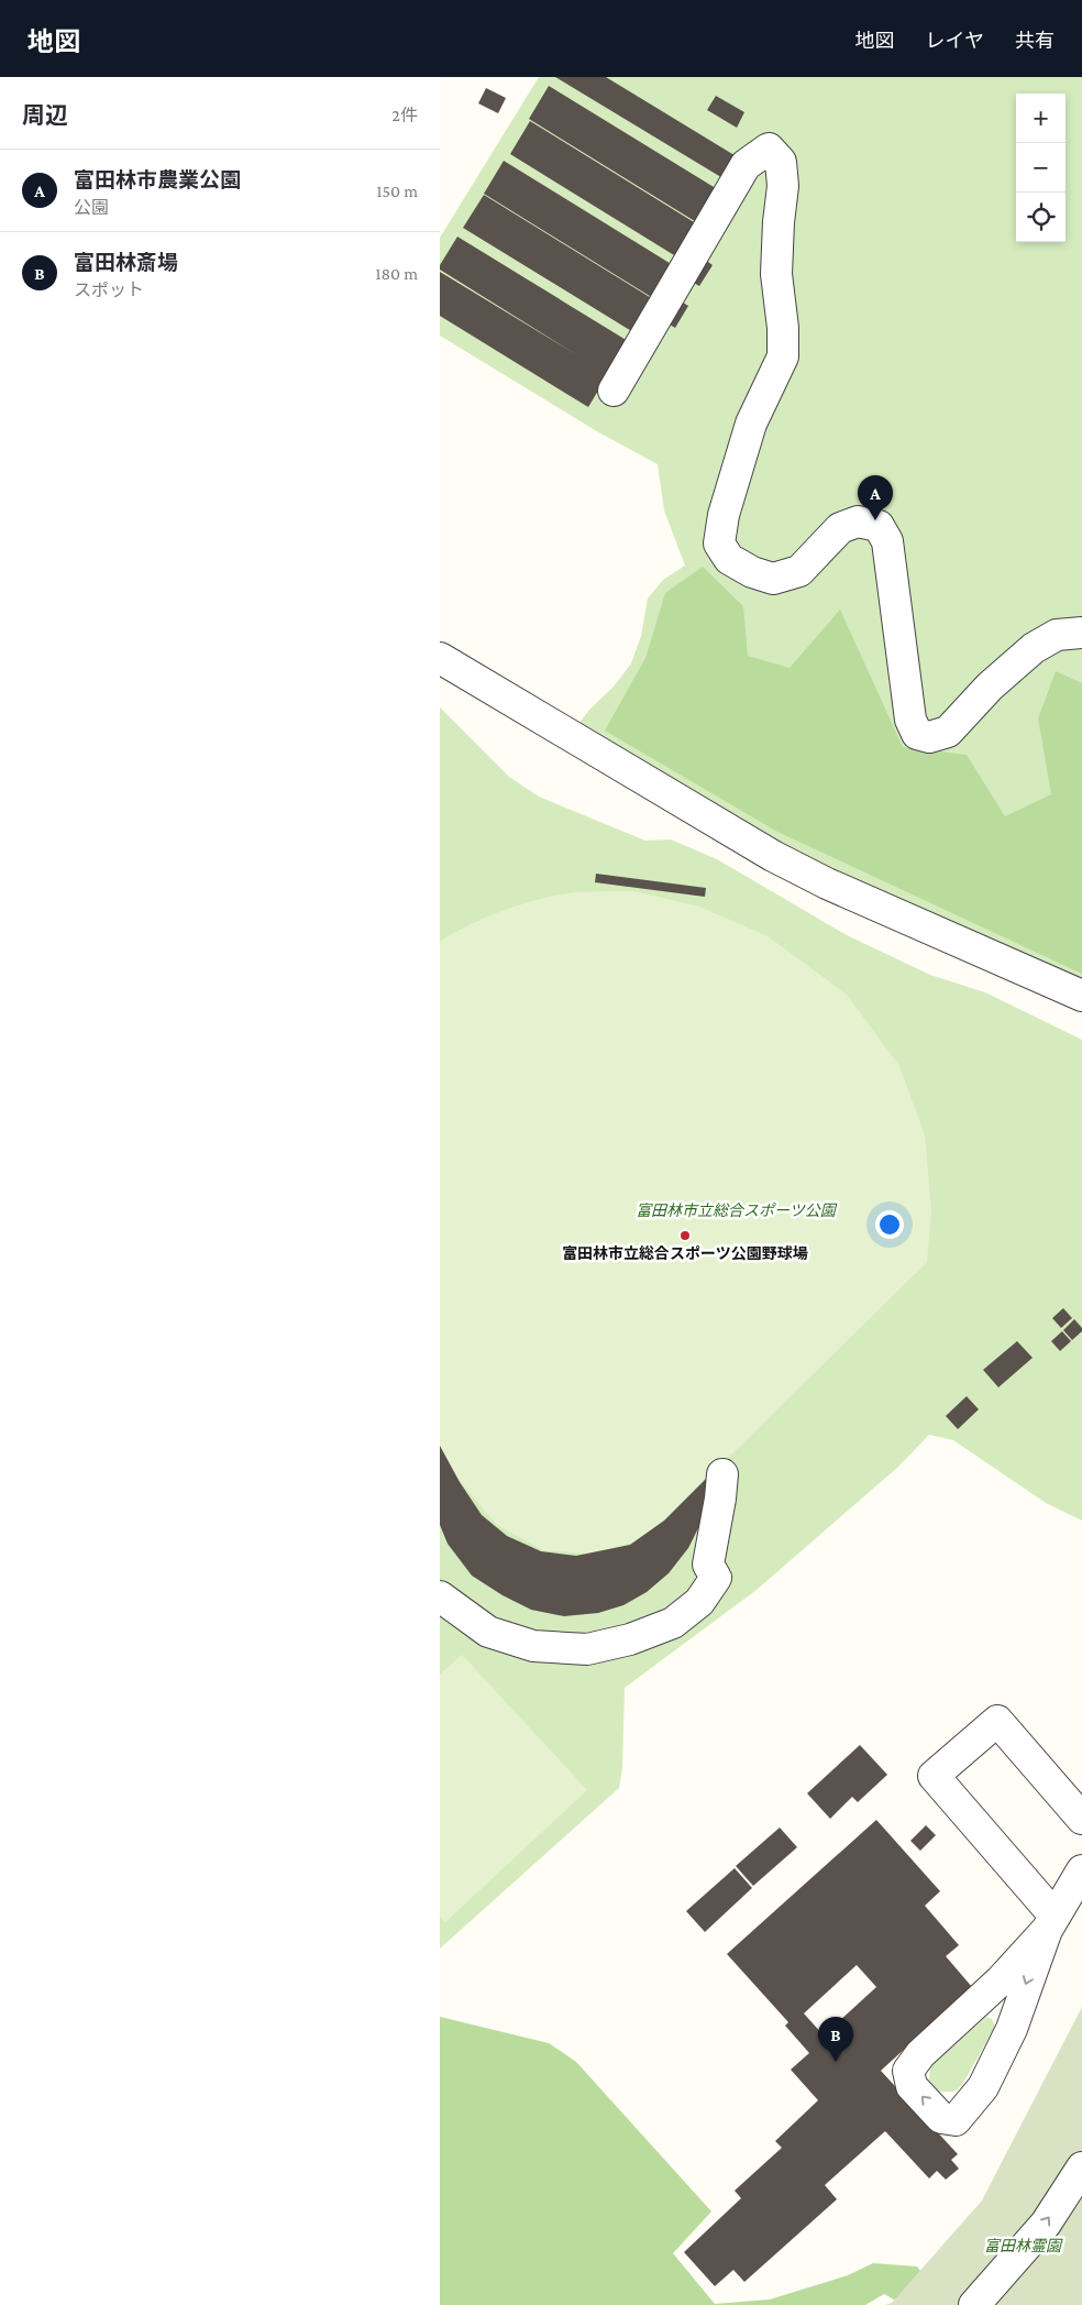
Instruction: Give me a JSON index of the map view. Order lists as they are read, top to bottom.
{
  "parks": ["富田林市立総合スポーツ公園", "富田林霊園"],
  "places": ["富田林市立総合スポーツ公園野球場"],
  "page": {
    "header": "地図",
    "nav": ["地図", "レイヤ", "共有"],
    "heading": ["周辺", "2件"],
    "map_buttons": ["+", "−"],
    "list": [
      {
        "mark": "A",
        "name": "富田林市農業公園",
        "note": "公園",
        "value": "150 m"
      },
      {
        "mark": "B",
        "name": "富田林斎場",
        "note": "スポット",
        "value": "180 m"
      }
    ],
    "pins": ["A", "B"]
  }
}
